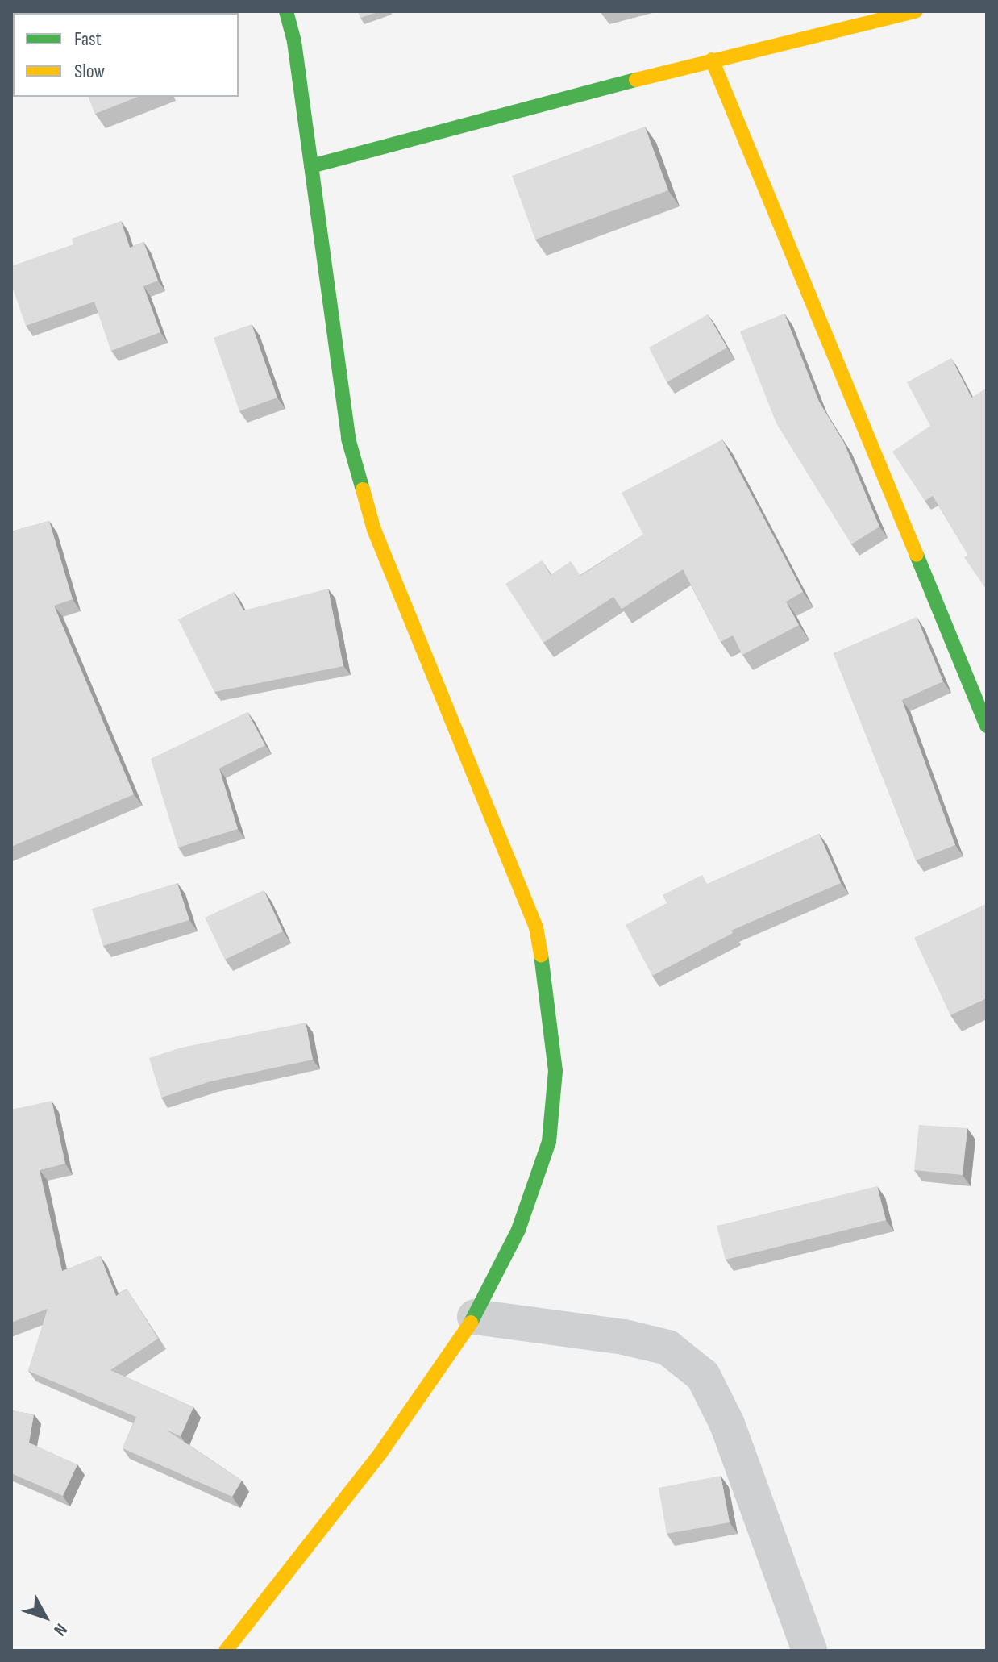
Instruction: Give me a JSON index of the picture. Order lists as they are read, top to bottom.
{
  "legend": ["Fast", "Slow"],
  "north": "bottom right"
}
